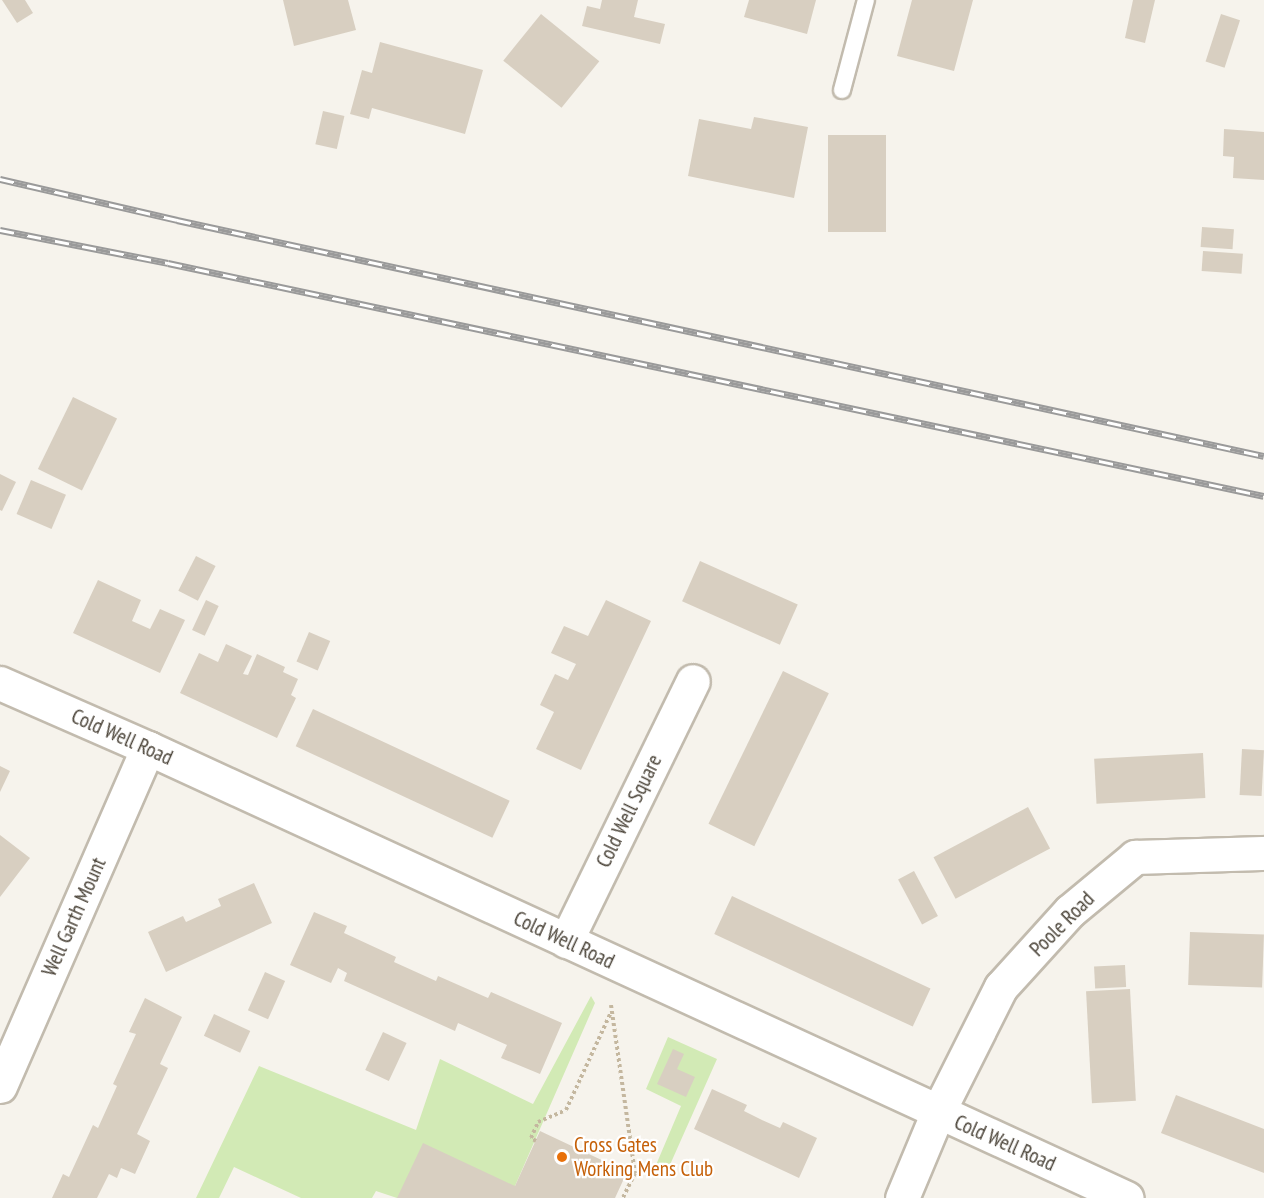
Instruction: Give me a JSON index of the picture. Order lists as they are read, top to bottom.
{
  "streets": {
    "street": [
      "Cold Well Road",
      "Cold Well Square",
      "Well Garth Mount",
      "Poole Road"
    ]
  },
  "crossings": [
    ["Cold Well Road", "Cold Well Square"],
    ["Cold Well Road", "Well Garth Mount"],
    ["Cold Well Road", "Poole Road"]
  ],
  "places": ["Cross Gates Working Mens Club"]
}
